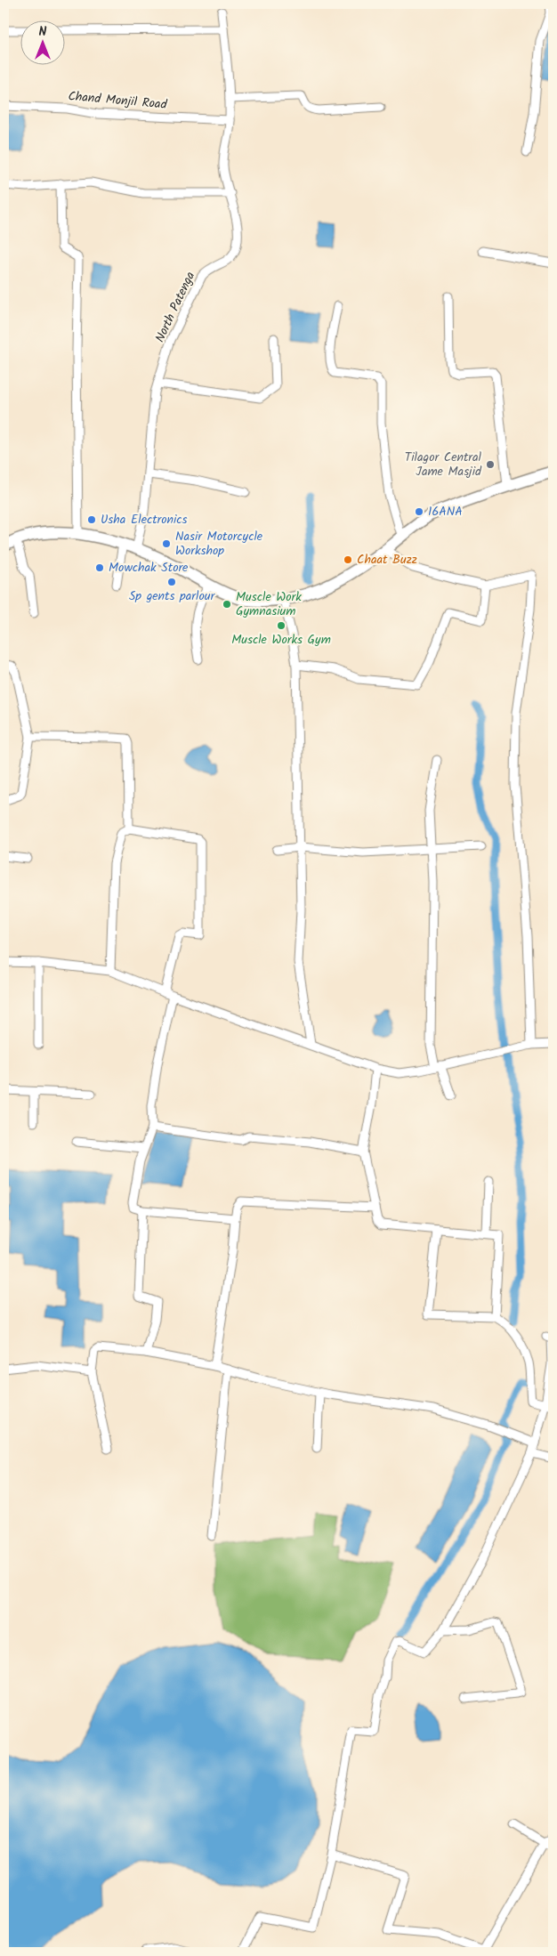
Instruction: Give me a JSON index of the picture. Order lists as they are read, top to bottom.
{
  "streets": {
    "street": ["Chand Monjil Road", "North Patenga"]
  },
  "crossings": [
    ["Chand Monjil Road", "North Patenga"]
  ],
  "places": [
    "Tilagor Central Jame Masjid",
    "16ANA",
    "Usha Electronics",
    "Nasir Motorcycle Workshop",
    "Chaat Buzz",
    "Mowchak Store",
    "Sp gents parlour",
    "Muscle Work Gymnasium",
    "Muscle Works Gym"
  ],
  "north": "top"
}
